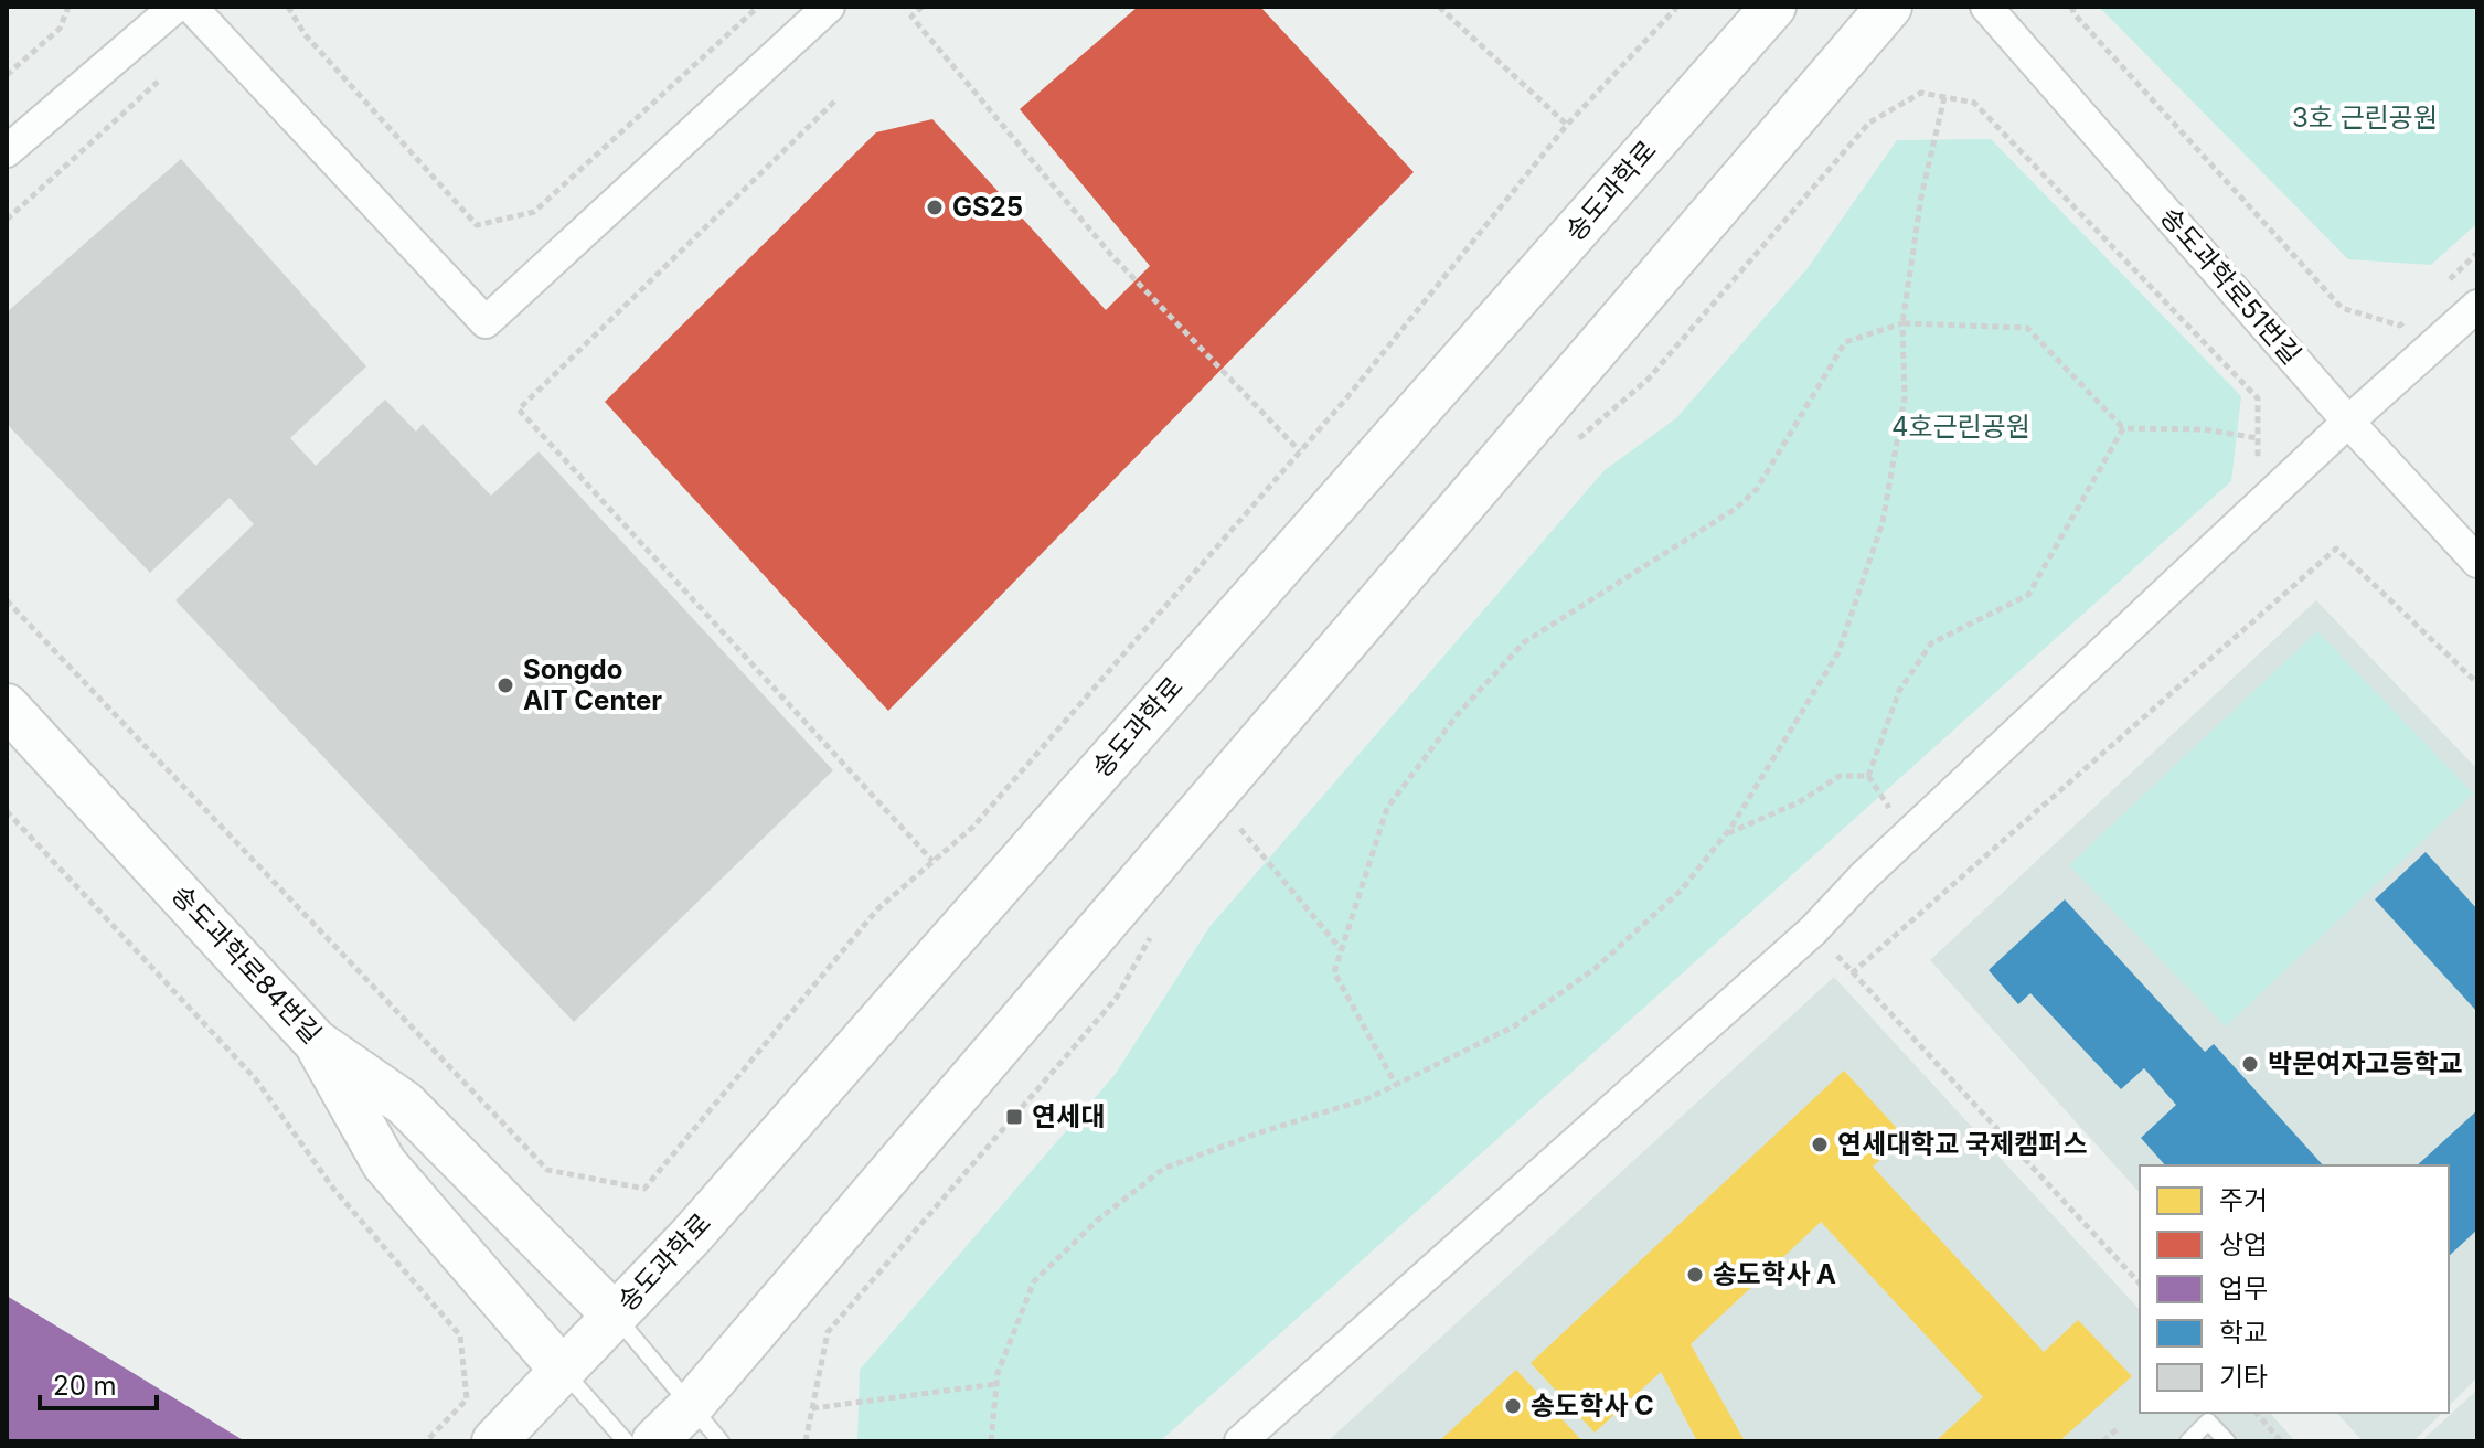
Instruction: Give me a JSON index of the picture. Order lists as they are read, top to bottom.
{
  "streets": {
    "main road": ["송도과학로", "송도과학로84번길"],
    "street": ["송도과학로51번길"]
  },
  "crossings": [
    ["송도과학로", "송도과학로84번길"]
  ],
  "parks": ["3호 근린공원", "4호근린공원"],
  "places": {
    "other": [
      "GS25",
      "Songdo AIT Center",
      "박문여자고등학교",
      "연세대학교 국제캠퍼스",
      "송도학사 A",
      "송도학사 C"
    ],
    "transit": ["연세대"]
  },
  "legend": [
    "주거",
    "상업",
    "업무",
    "학교",
    "기타"
  ],
  "scale_bar": "20 m"
}
